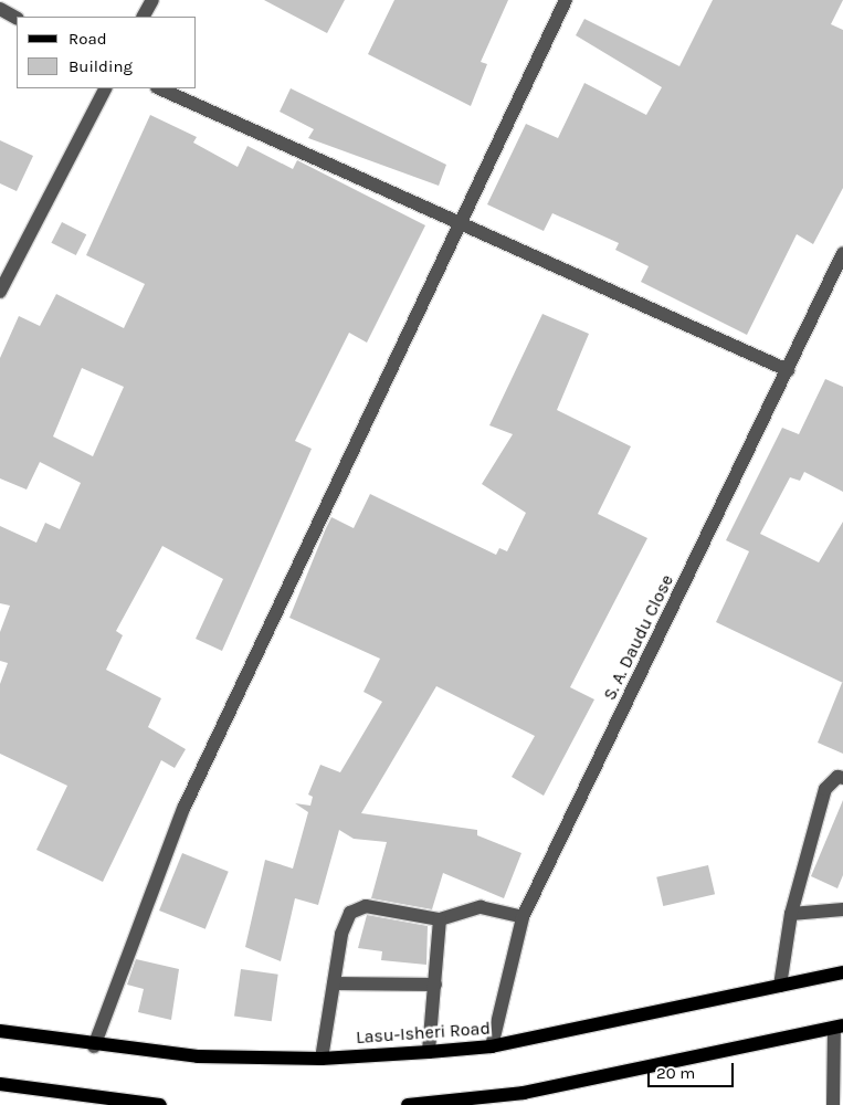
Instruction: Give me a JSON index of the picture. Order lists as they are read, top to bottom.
{
  "streets": {
    "main road": ["Lasu-Isheri Road"],
    "street": ["S. A. Daudu Close"]
  },
  "crossings": [
    ["S. A. Daudu Close", "Lasu-Isheri Road"]
  ],
  "legend": ["Road", "Building"],
  "scale_bar": "20 m"
}
